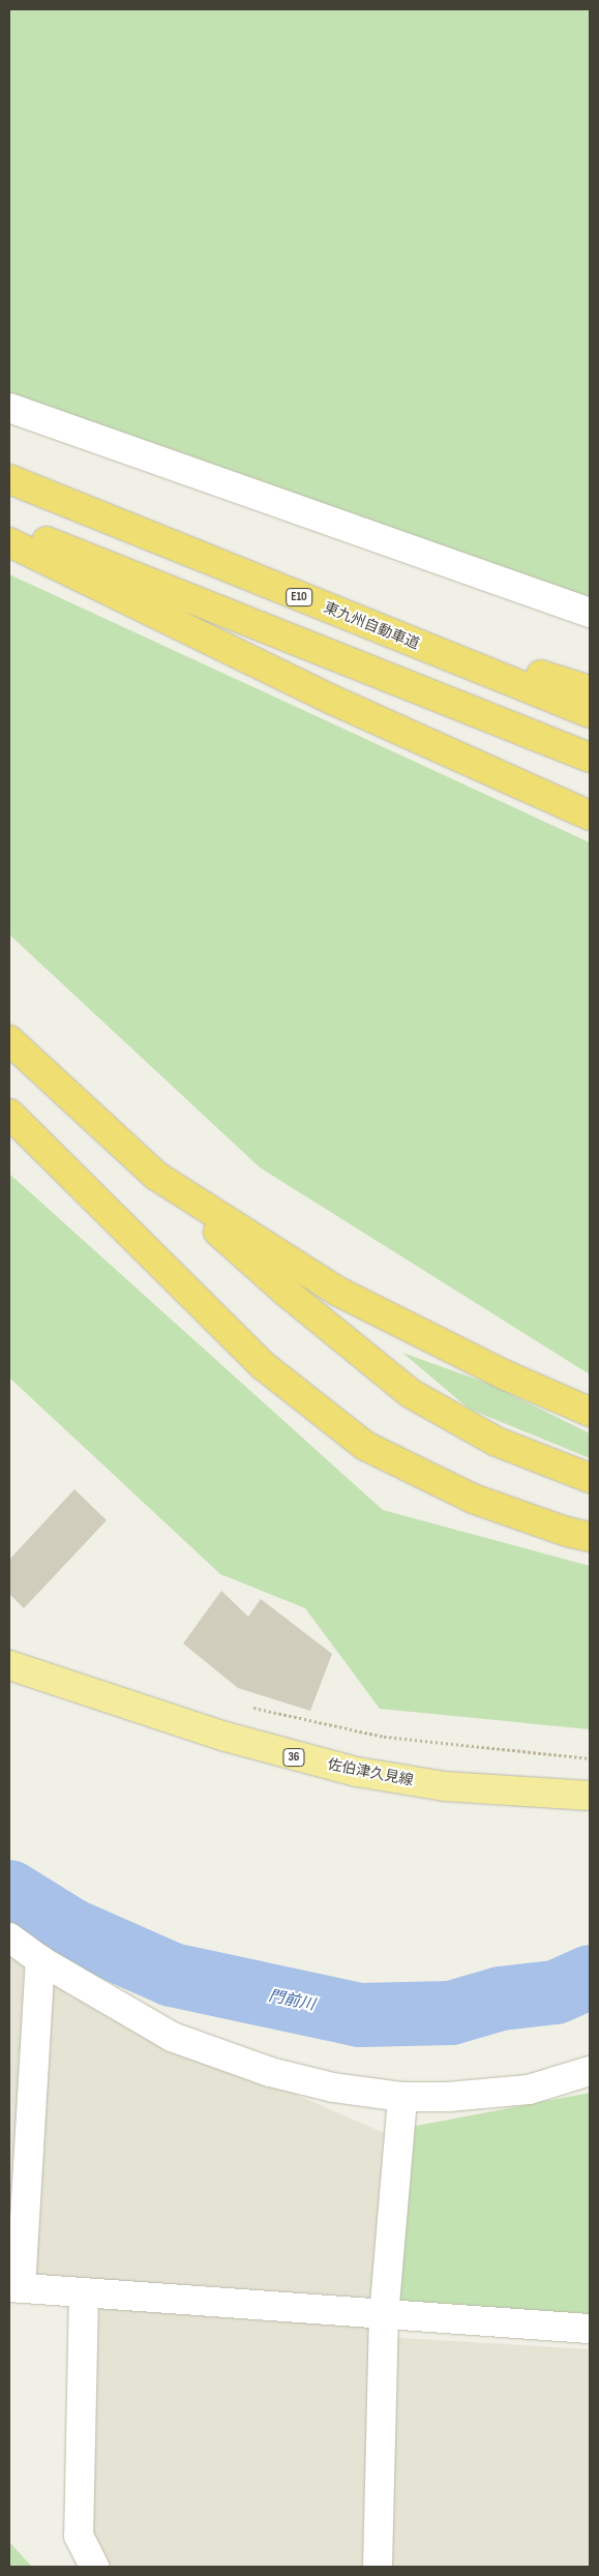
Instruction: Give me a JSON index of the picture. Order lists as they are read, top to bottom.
{
  "streets": {
    "highway": ["E10", "東九州自動車道"],
    "main road": ["36", "佐伯津久見線"]
  },
  "water": ["門前川"]
}
